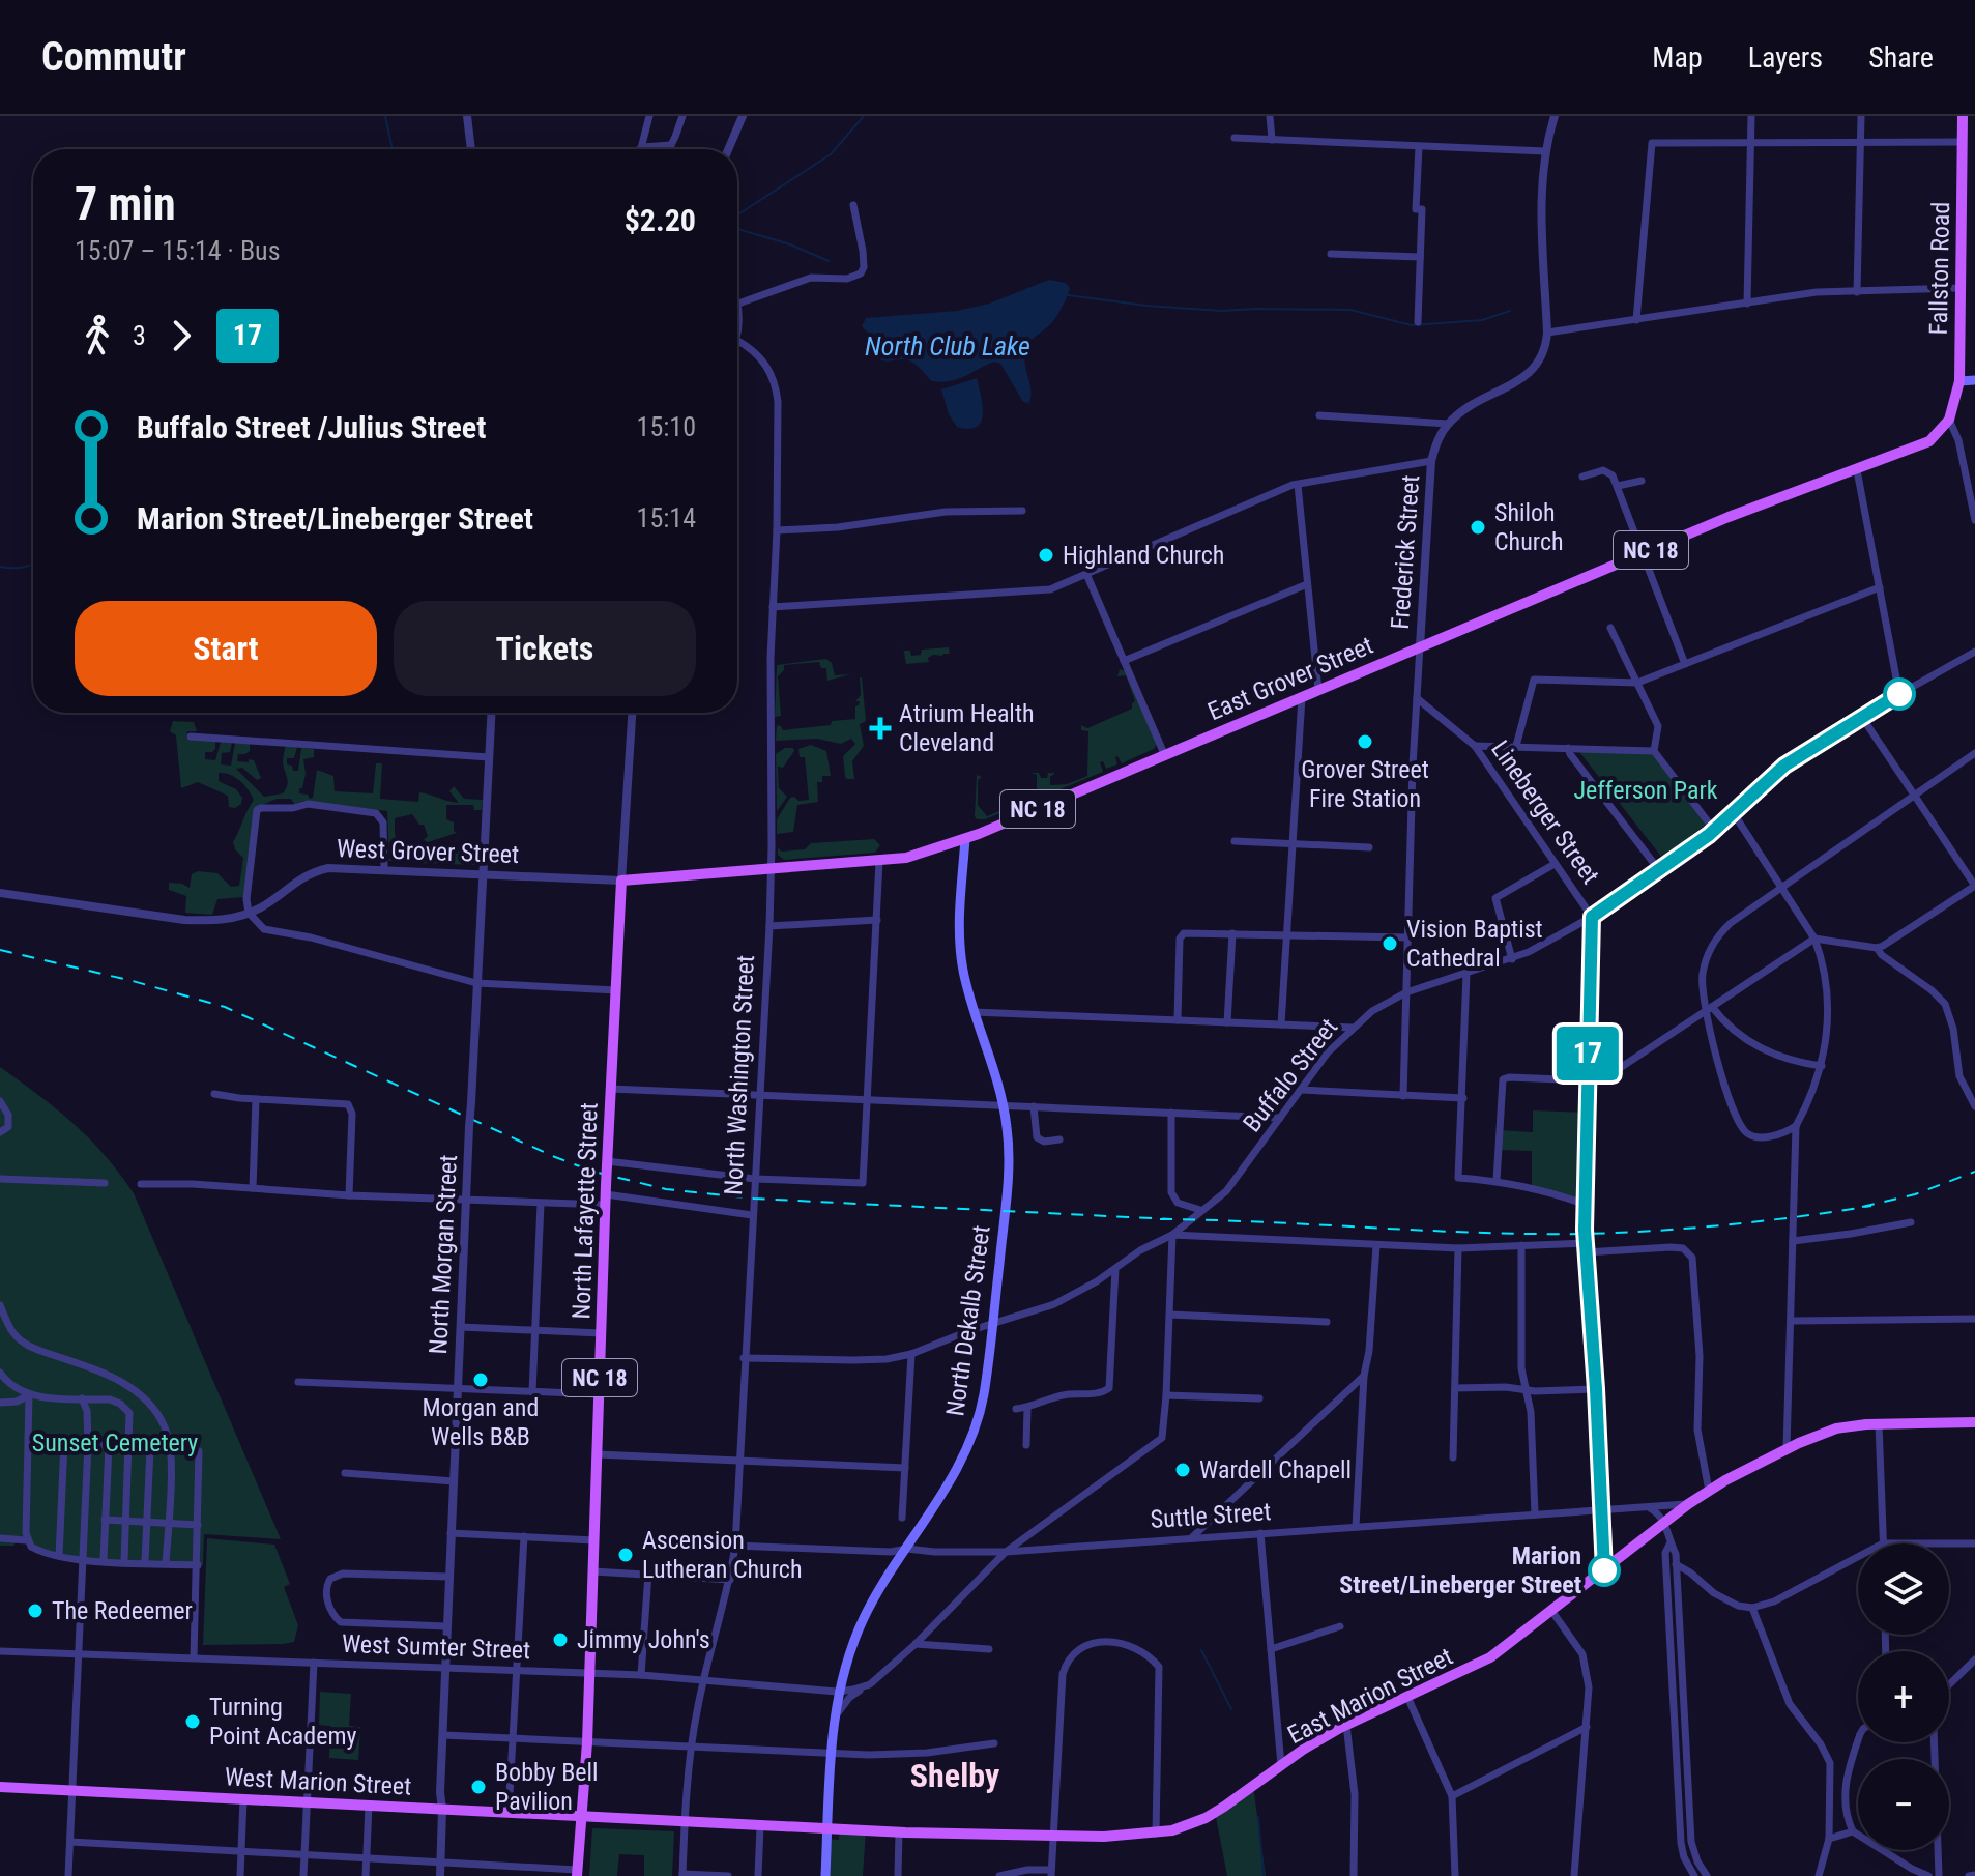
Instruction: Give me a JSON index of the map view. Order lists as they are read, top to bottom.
{
  "streets": {
    "main road": [
      "Fallston Road",
      "NC 18",
      "East Grover Street",
      "North Lafayette Street",
      "North Dekalb Street",
      "East Marion Street",
      "West Marion Street"
    ],
    "street": [
      "Frederick Street",
      "Lineberger Street",
      "West Grover Street",
      "North Washington Street",
      "Buffalo Street",
      "North Morgan Street",
      "Suttle Street",
      "West Sumter Street"
    ]
  },
  "crossings": [
    ["Fallston Road", "East Grover Street"],
    ["Frederick Street", "East Grover Street"],
    ["Frederick Street", "Lineberger Street"],
    ["Frederick Street", "Buffalo Street"],
    ["East Grover Street", "West Grover Street"],
    ["East Grover Street", "North Washington Street"],
    ["East Grover Street", "North Lafayette Street"],
    ["East Grover Street", "North Dekalb Street"],
    ["Lineberger Street", "Buffalo Street"],
    ["Lineberger Street", "Suttle Street"],
    ["Lineberger Street", "East Marion Street"],
    ["West Grover Street", "North Lafayette Street"],
    ["West Grover Street", "North Morgan Street"],
    ["North Washington Street", "Suttle Street"],
    ["North Washington Street", "West Sumter Street"],
    ["North Washington Street", "East Marion Street"],
    ["Buffalo Street", "West Sumter Street"],
    ["North Lafayette Street", "West Sumter Street"],
    ["North Lafayette Street", "West Marion Street"],
    ["North Morgan Street", "West Sumter Street"],
    ["North Morgan Street", "West Marion Street"],
    ["North Dekalb Street", "Suttle Street"],
    ["North Dekalb Street", "West Sumter Street"],
    ["North Dekalb Street", "East Marion Street"],
    ["Suttle Street", "West Sumter Street"],
    ["Suttle Street", "East Marion Street"],
    ["East Marion Street", "West Marion Street"]
  ],
  "districts": ["Shelby"],
  "water": ["North Club Lake"],
  "parks": ["Jefferson Park", "Sunset Cemetery"],
  "places": {
    "other": [
      "Shiloh Church",
      "Highland Church",
      "Grover Street Fire Station",
      "Vision Baptist Cathedral",
      "Morgan and Wells B&B",
      "Wardell Chapell",
      "Ascension Lutheran Church",
      "Marion Street/Lineberger Street",
      "The Redeemer",
      "Jimmy John's",
      "Turning Point Academy",
      "Bobby Bell Pavilion"
    ],
    "health": ["Atrium Health Cleveland"]
  },
  "lines": ["bus line 17"],
  "page": {
    "header": "Commutr",
    "nav": ["Map", "Layers", "Share"],
    "on_map": "17",
    "heading": ["7 min", "15:07 – 15:14 · Bus", "$2.20"],
    "legs": ["3", "17"],
    "list": [
      {
        "name": "Buffalo Street /Julius Street",
        "value": "15:10"
      },
      {
        "name": "Marion Street/Lineberger Street",
        "value": "15:14"
      }
    ],
    "buttons": ["Start", "Tickets"],
    "map_buttons": ["+", "−"]
  }
}
